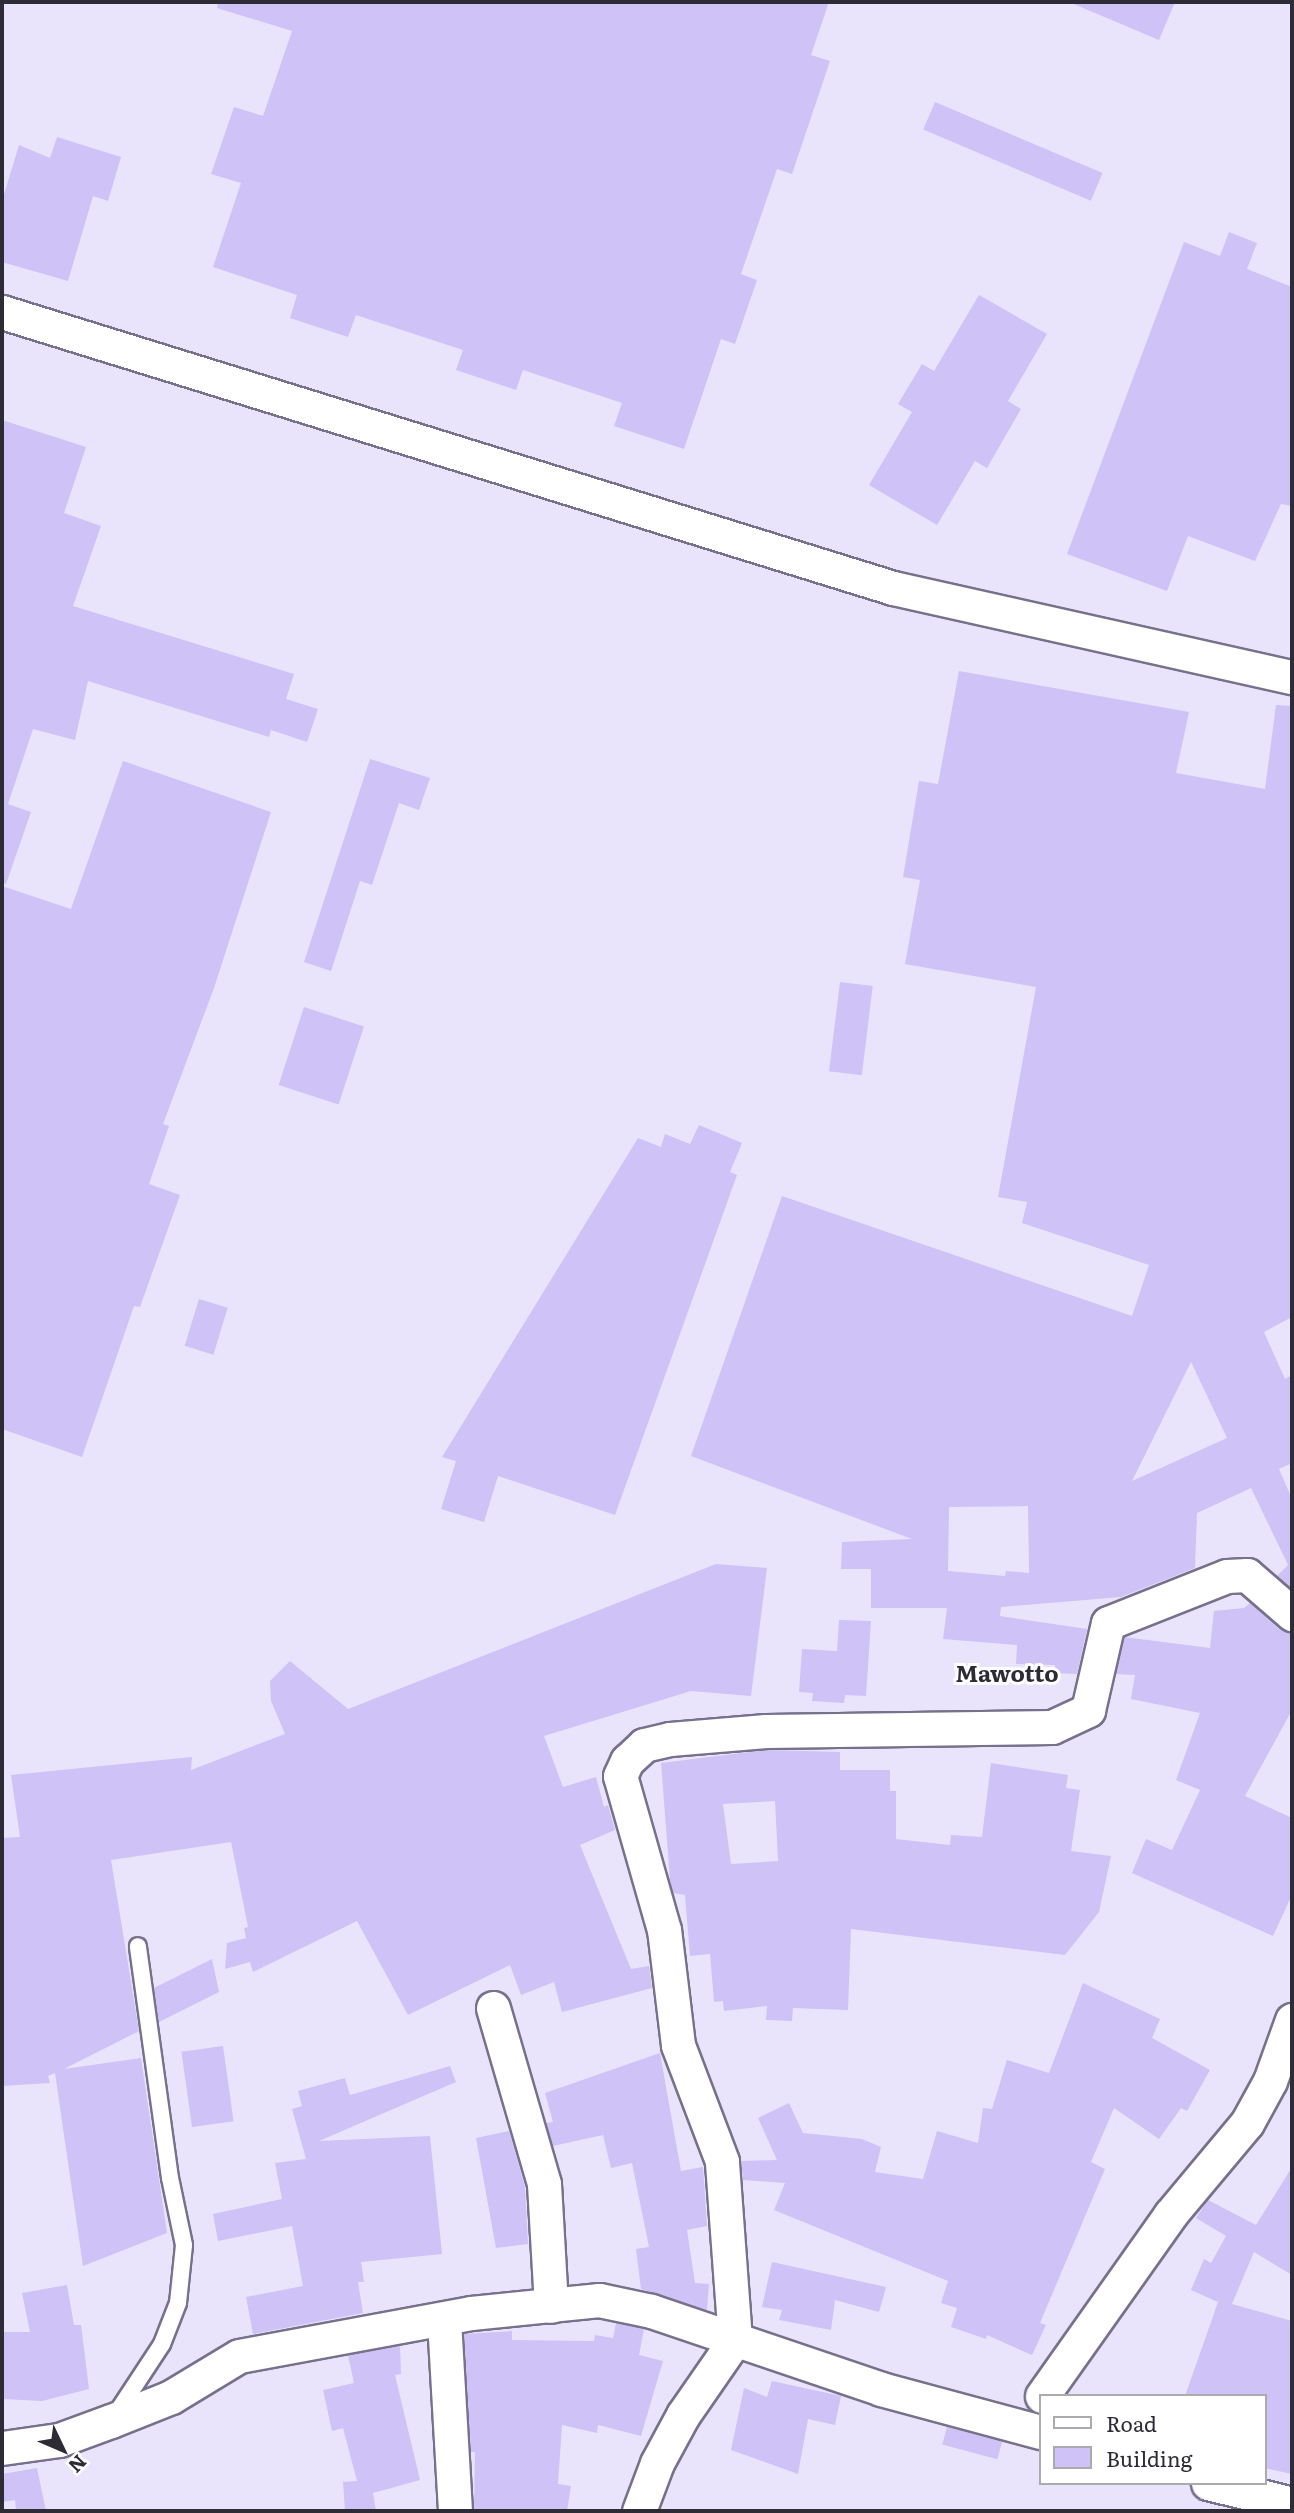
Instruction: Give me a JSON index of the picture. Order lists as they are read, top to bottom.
{
  "districts": ["Mawotto"],
  "legend": ["Road", "Building"],
  "north": "bottom right"
}
